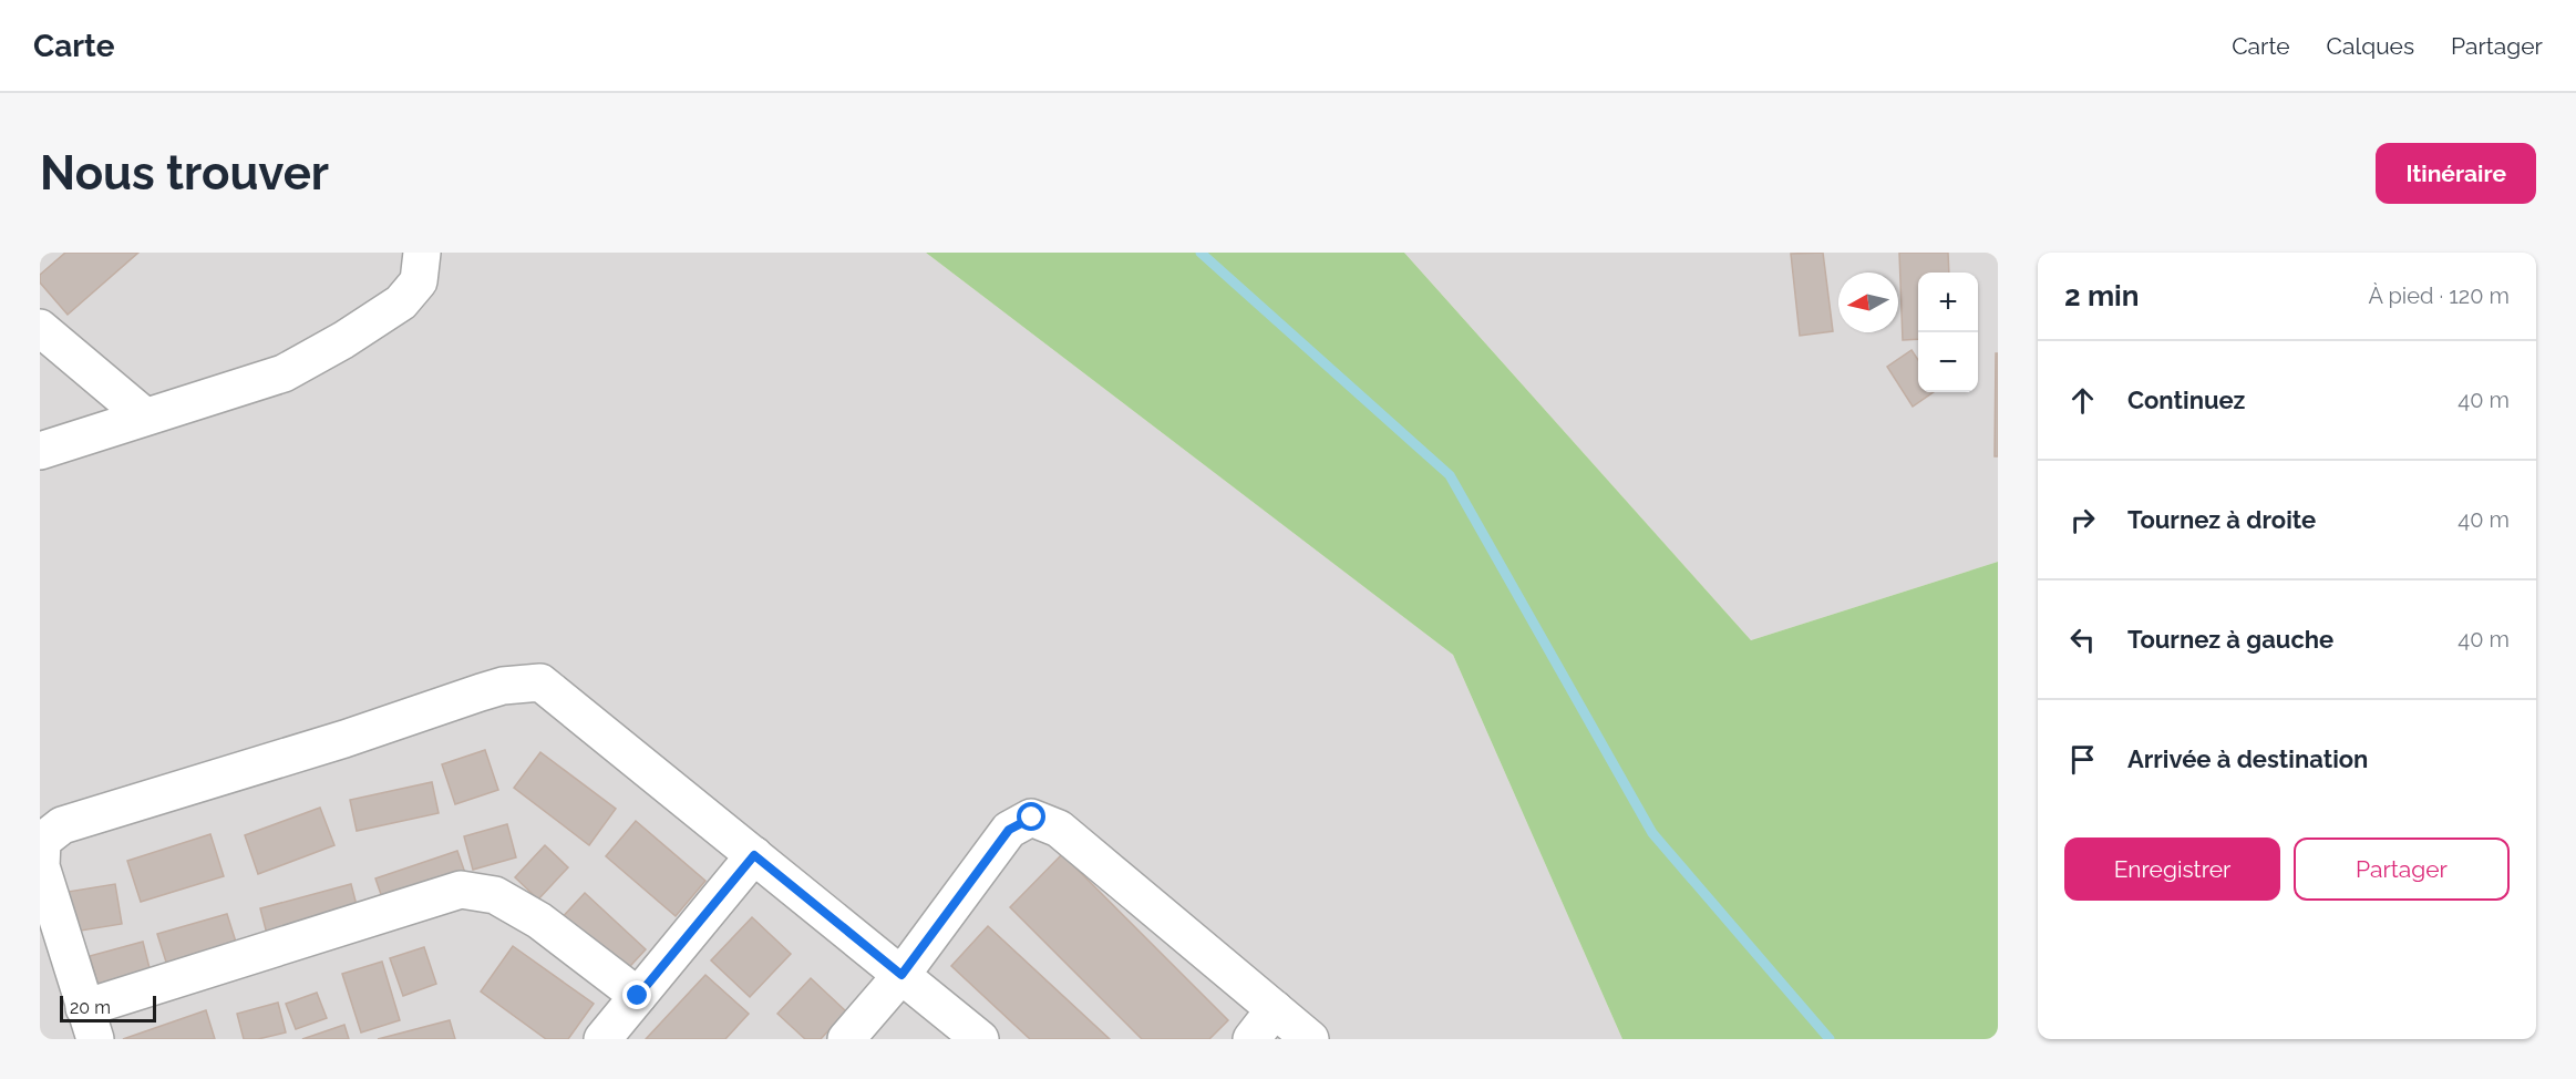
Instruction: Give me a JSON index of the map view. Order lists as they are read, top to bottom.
{
  "scale_bar": "20 m",
  "north": "left",
  "page": {
    "header": "Carte",
    "nav": ["Carte", "Calques", "Partager"],
    "buttons": [
      "Itinéraire",
      ["Enregistrer", "Partager"]
    ],
    "title": "Nous trouver",
    "heading": ["2 min", "À pied · 120 m"],
    "map_buttons": ["+", "−"],
    "list": [
      ["Continuez", "40 m"],
      ["Tournez à droite", "40 m"],
      ["Tournez à gauche", "40 m"],
      "Arrivée à destination"
    ],
    "scale": "20 m"
  }
}
